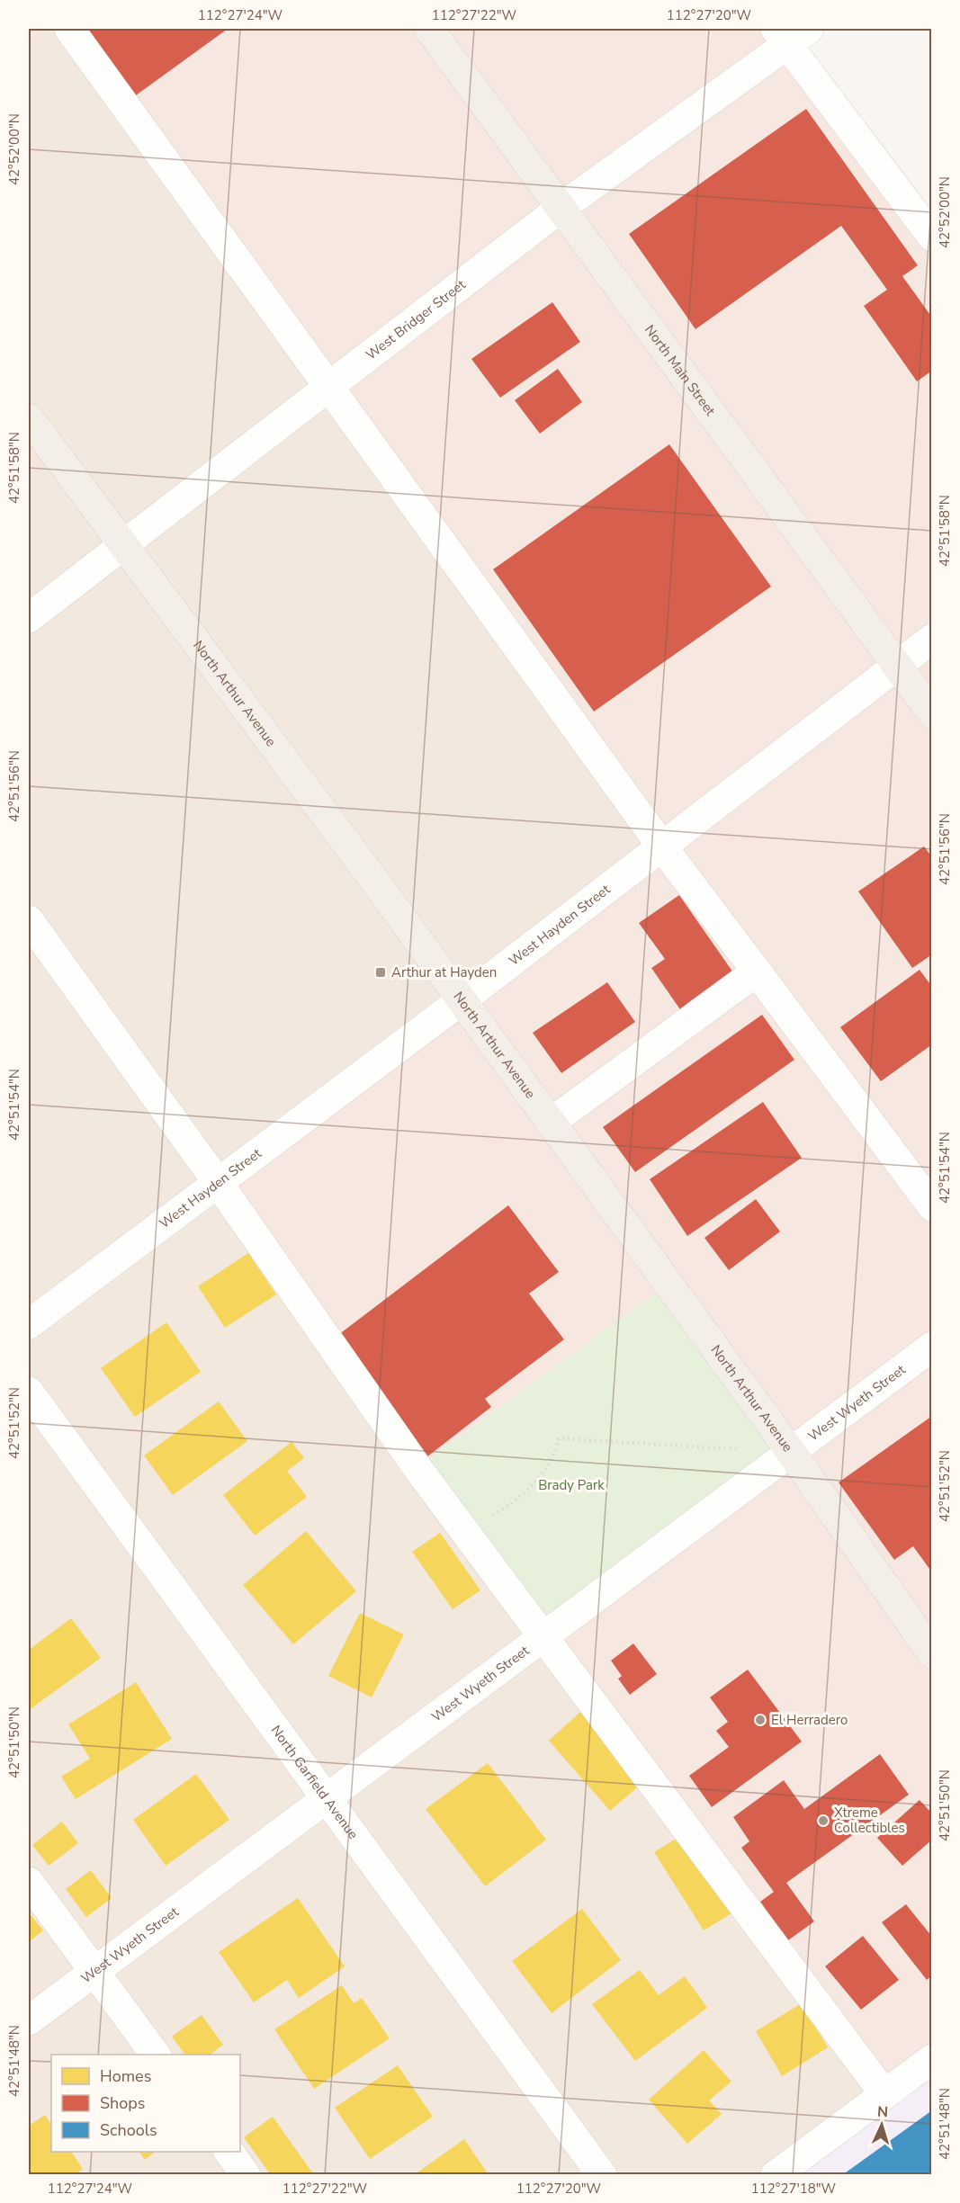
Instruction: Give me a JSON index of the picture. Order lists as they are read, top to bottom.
{
  "streets": {
    "main road": ["North Main Street", "North Arthur Avenue"],
    "street": [
      "West Bridger Street",
      "West Hayden Street",
      "West Wyeth Street",
      "North Garfield Avenue"
    ]
  },
  "crossings": [
    ["West Bridger Street", "North Main Street"],
    ["West Bridger Street", "North Arthur Avenue"],
    ["North Main Street", "West Hayden Street"],
    ["North Arthur Avenue", "West Hayden Street"],
    ["North Arthur Avenue", "West Wyeth Street"],
    ["West Wyeth Street", "North Garfield Avenue"]
  ],
  "parks": ["Brady Park"],
  "places": {
    "transit": ["Arthur at Hayden"],
    "other": ["El Herradero", "Xtreme Collectibles"]
  },
  "legend": ["Homes", "Shops", "Schools"],
  "north": "top",
  "coordinates": [
    "112°27'24\"W",
    "112°27'22\"W",
    "112°27'20\"W",
    "42°52'00\"N",
    "42°51'58\"N",
    "42°51'56\"N",
    "42°51'54\"N",
    "42°51'52\"N",
    "42°51'50\"N",
    "42°51'48\"N",
    "112°27'18\"W"
  ]
}
